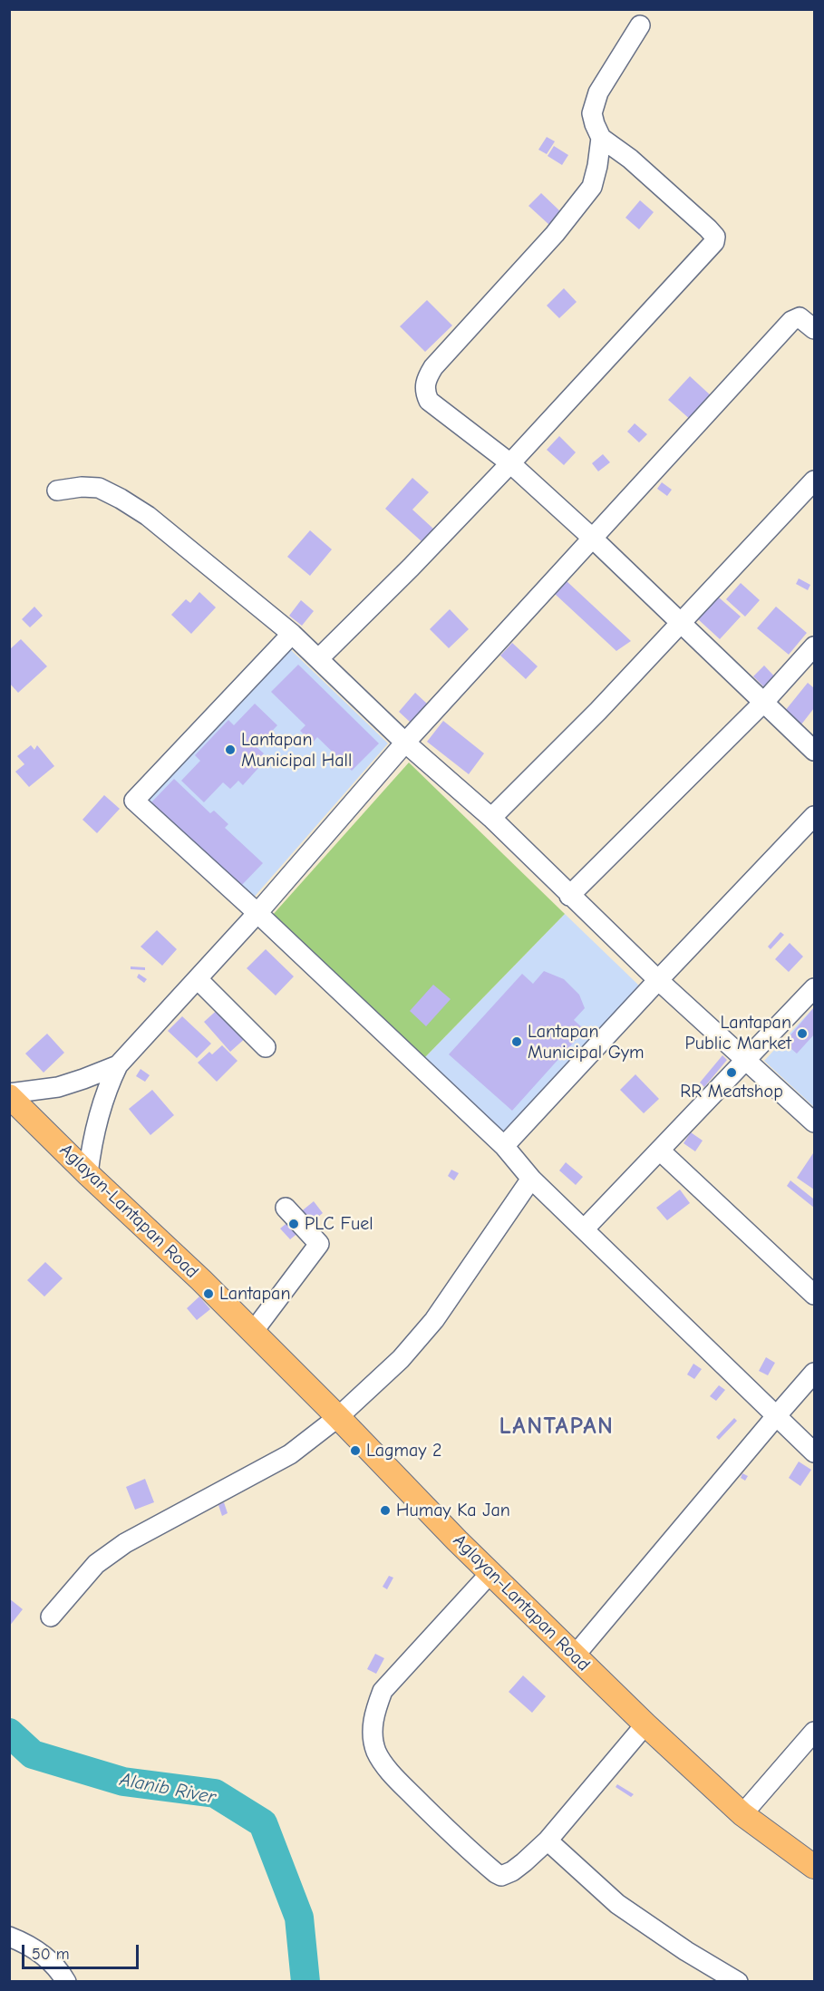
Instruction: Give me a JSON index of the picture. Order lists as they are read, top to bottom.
{
  "streets": {
    "main road": ["Aglayan-Lantapan Road"]
  },
  "districts": ["LANTAPAN"],
  "water": ["Alanib River"],
  "places": [
    "Lantapan Municipal Hall",
    "Lantapan Public Market",
    "Lantapan Municipal Gym",
    "RR Meatshop",
    "PLC Fuel",
    "Lantapan",
    "Lagmay 2",
    "Humay Ka Jan"
  ],
  "scale_bar": "50 m"
}
